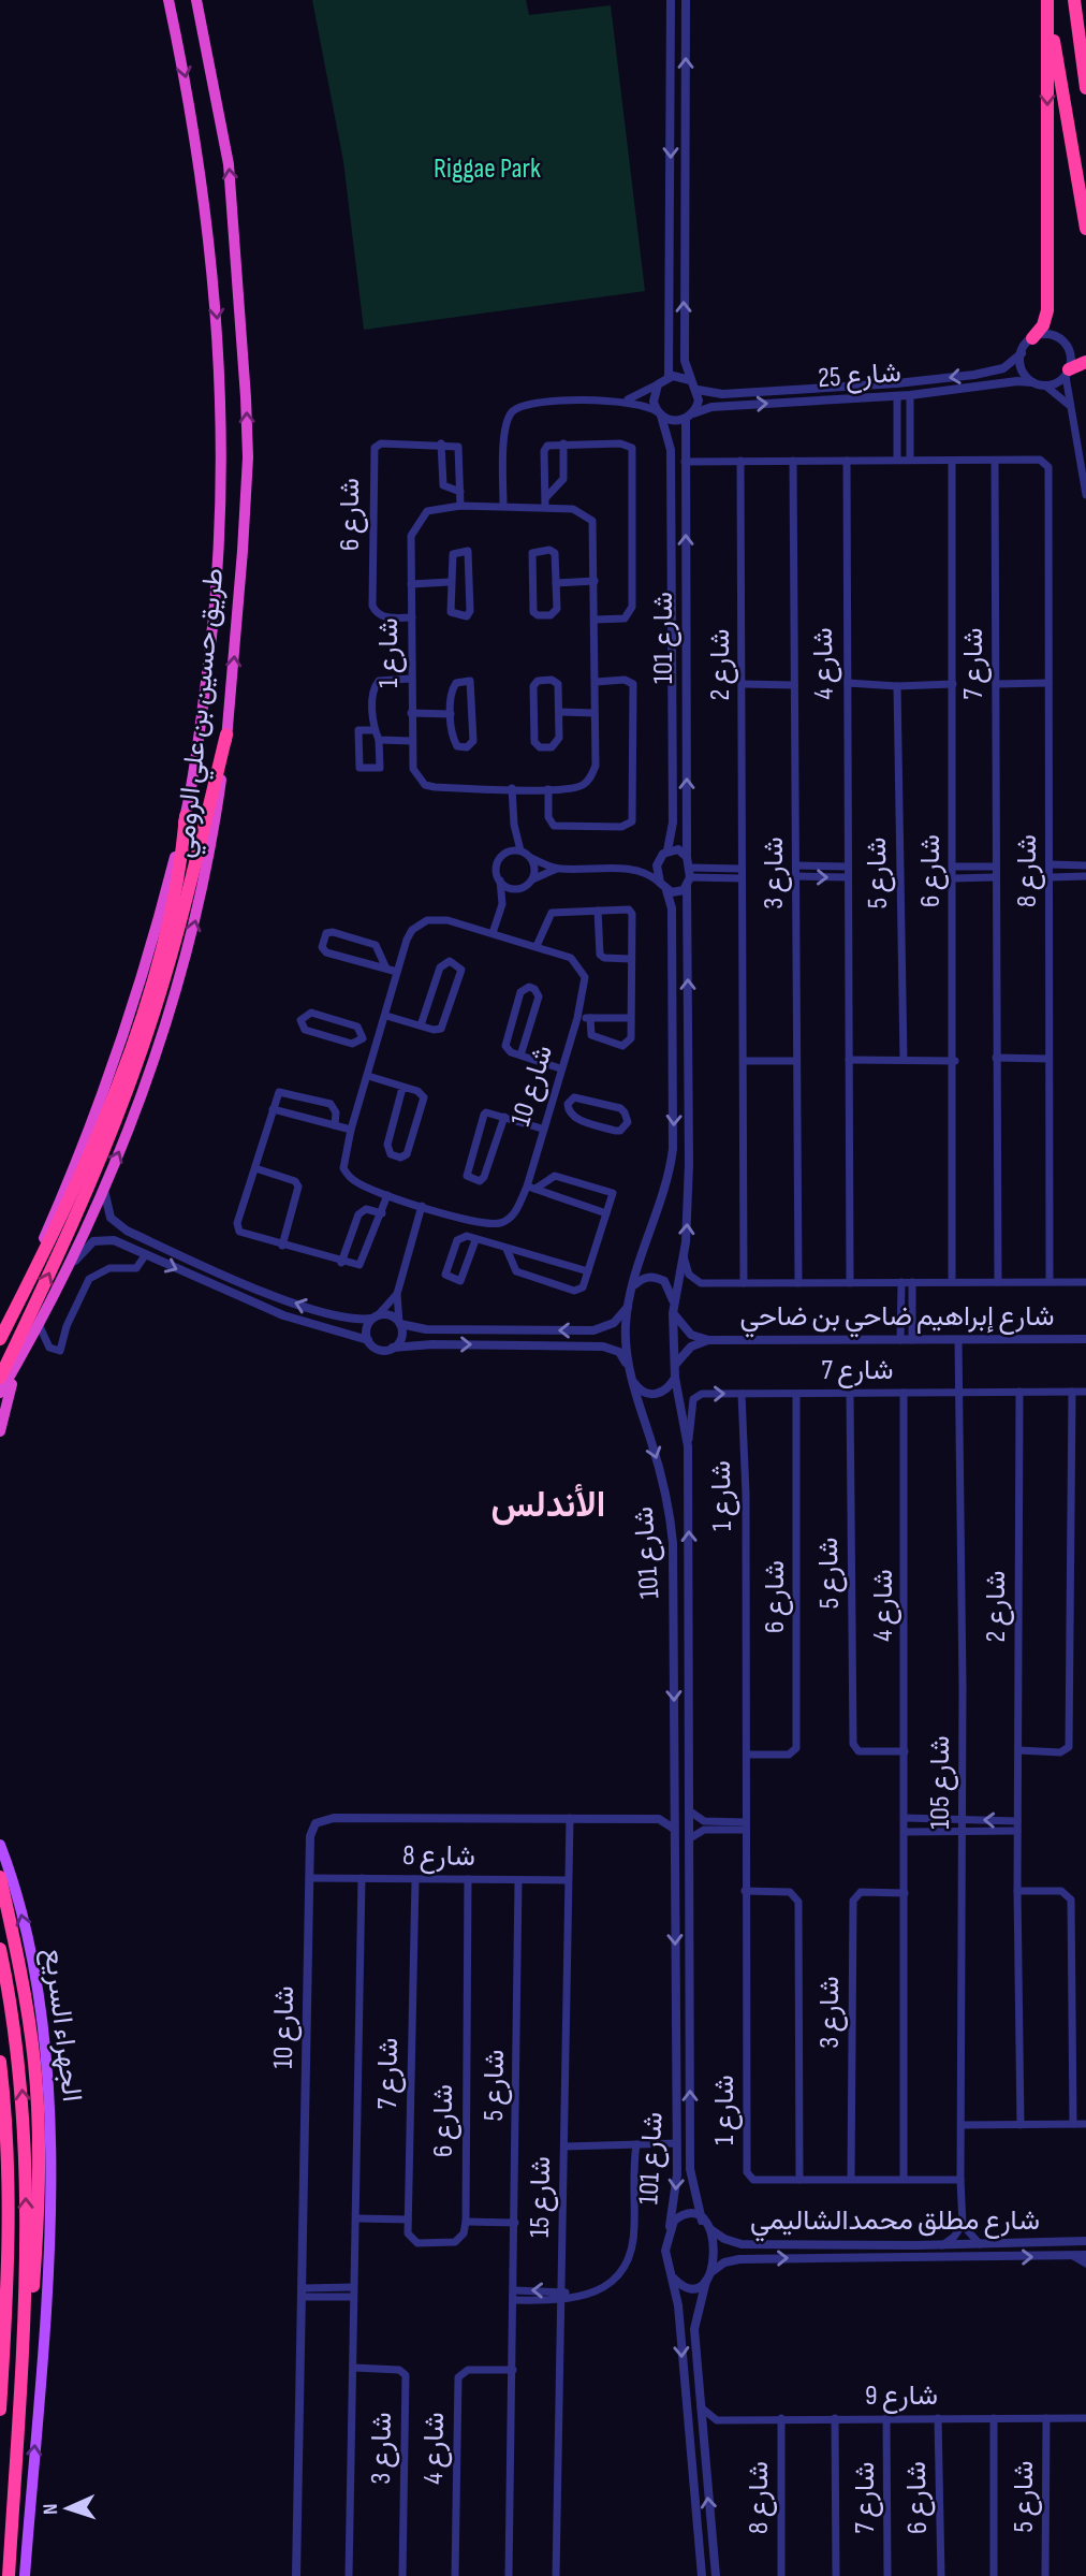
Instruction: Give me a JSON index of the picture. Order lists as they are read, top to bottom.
{
  "streets": {
    "highway": ["طريق حسين بن علي الرومي", "الجهراء السريع"],
    "street": [
      "شارع 25",
      "شارع 6",
      "شارع 101",
      "شارع 1",
      "شارع 4",
      "شارع 7",
      "شارع 2",
      "شارع 8",
      "شارع 3",
      "شارع 5",
      "شارع 10",
      "شارع إبراهيم ضاحي بن ضاحي",
      "شارع 105",
      "شارع 15",
      "شارع مطلق محمدالشاليمي",
      "شارع 9"
    ]
  },
  "crossings": [
    ["شارع 25", "شارع 101"],
    ["شارع 6", "شارع 1"],
    ["شارع 6", "شارع 7"],
    ["شارع 6", "شارع 8"],
    ["شارع 6", "شارع 9"],
    ["شارع 101", "شارع 7"],
    ["شارع 101", "شارع 8"],
    ["شارع 101", "شارع إبراهيم ضاحي بن ضاحي"],
    ["شارع 101", "شارع مطلق محمدالشاليمي"],
    ["شارع 1", "شارع 4"],
    ["شارع 1", "شارع 7"],
    ["شارع 1", "شارع 3"],
    ["شارع 1", "شارع 105"],
    ["شارع 4", "شارع 7"],
    ["شارع 4", "شارع 8"],
    ["شارع 4", "شارع 3"],
    ["شارع 4", "شارع 5"],
    ["شارع 7", "شارع 2"],
    ["شارع 7", "شارع 8"],
    ["شارع 7", "شارع 5"],
    ["شارع 7", "شارع 105"],
    ["شارع 7", "شارع 9"],
    ["شارع 2", "شارع 8"],
    ["شارع 8", "شارع 3"],
    ["شارع 8", "شارع 5"],
    ["شارع 8", "شارع 10"],
    ["شارع 8", "شارع 15"],
    ["شارع 8", "شارع 9"],
    ["شارع 5", "شارع 9"],
    ["شارع 10", "شارع 15"],
    ["شارع إبراهيم ضاحي بن ضاحي", "شارع 105"]
  ],
  "one_way": ["الجهراء السريع"],
  "districts": ["الأندلس"],
  "parks": ["Riggae Park"],
  "north": "left"
}
